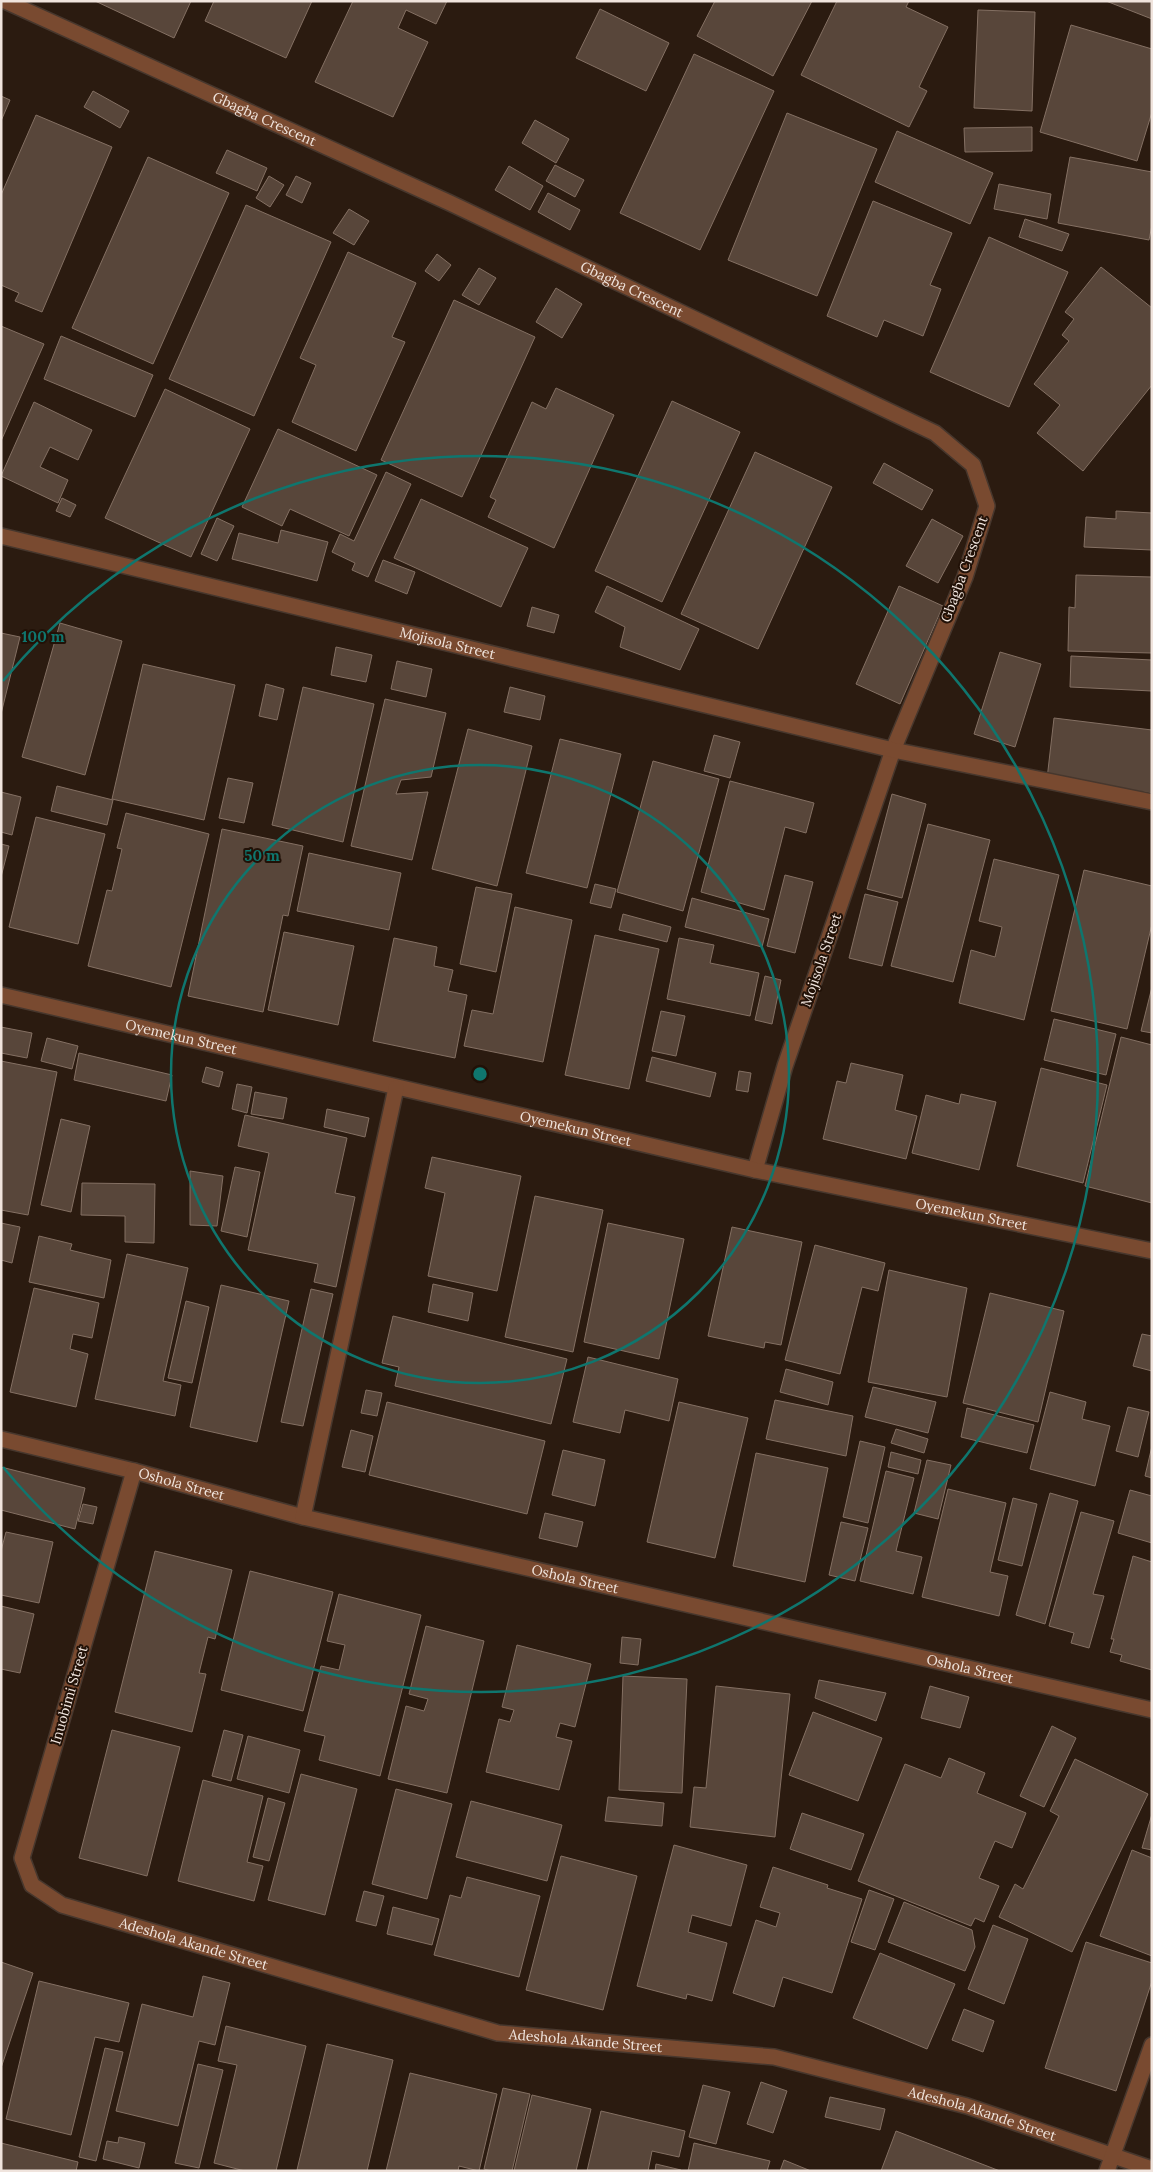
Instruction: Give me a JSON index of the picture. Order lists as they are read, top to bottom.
{
  "streets": {
    "street": [
      "Gbagba Crescent",
      "Mojisola Street",
      "Oyemekun Street",
      "Oshola Street",
      "Inuobimi Street",
      "Adeshola Akande Street"
    ]
  },
  "crossings": [
    ["Gbagba Crescent", "Mojisola Street"],
    ["Mojisola Street", "Oyemekun Street"],
    ["Oshola Street", "Inuobimi Street"],
    ["Inuobimi Street", "Adeshola Akande Street"]
  ],
  "rings": ["100 m", "50 m"]
}
